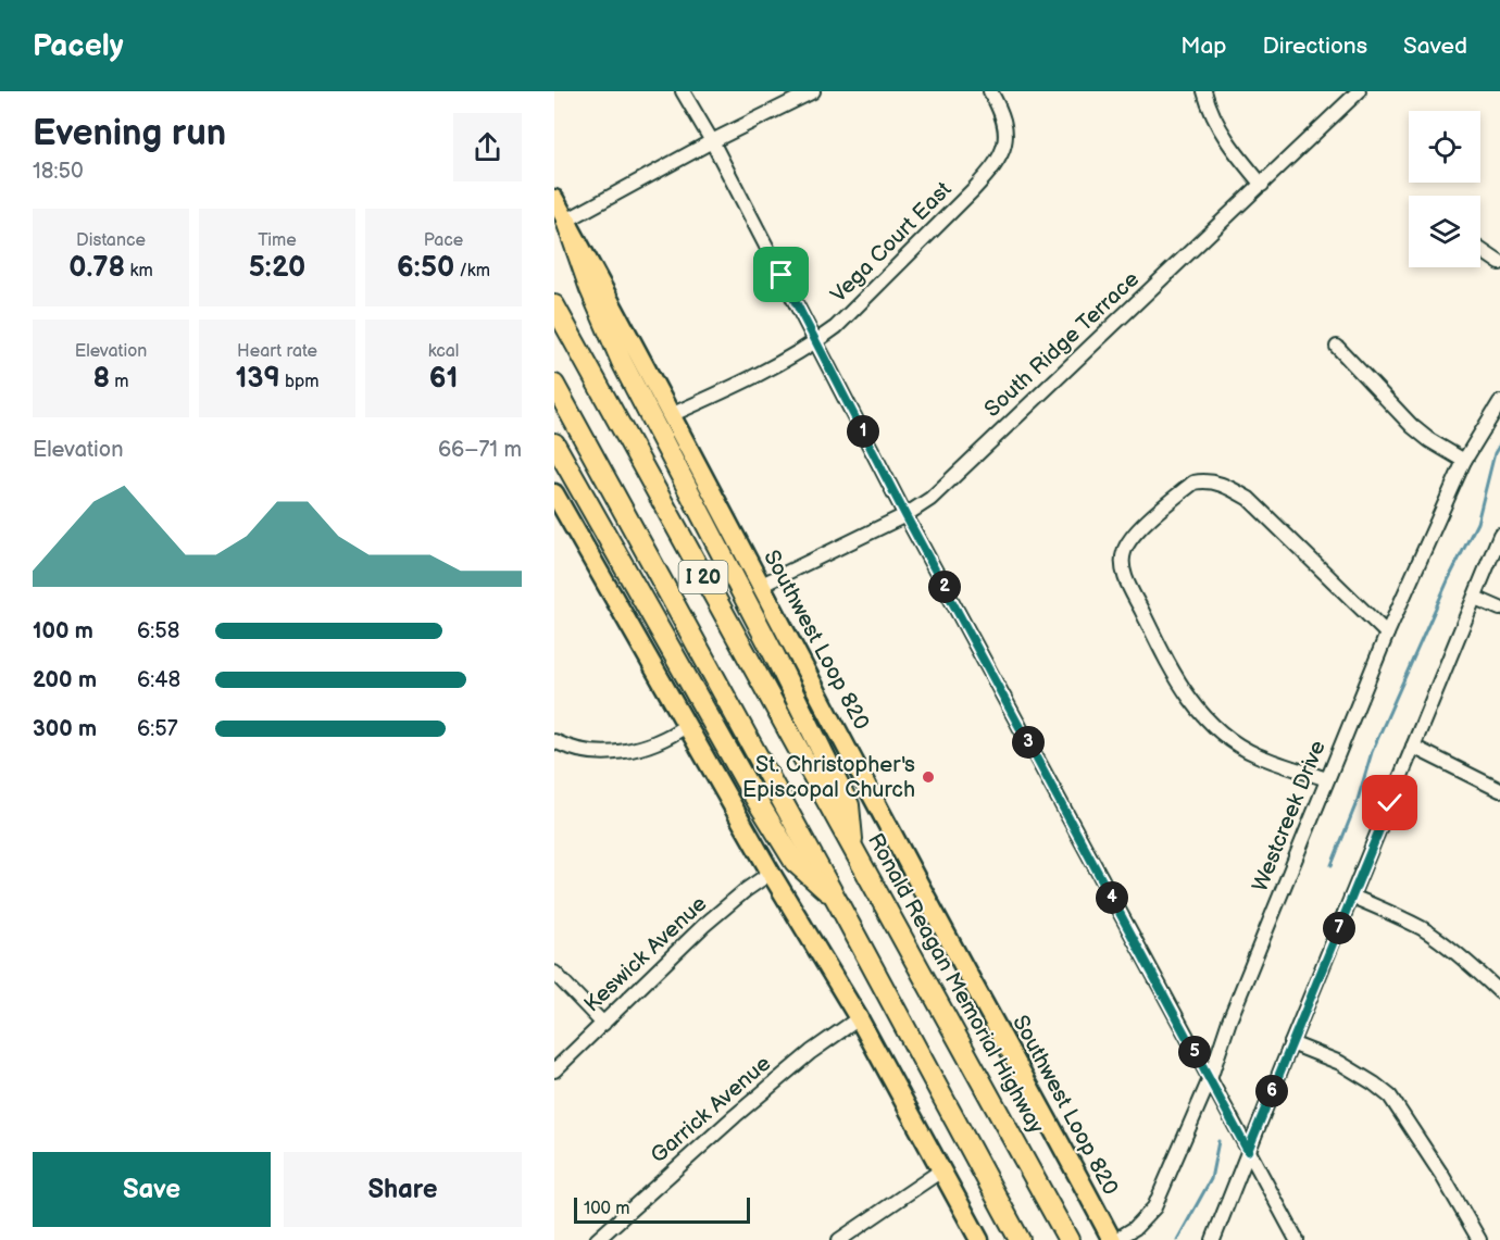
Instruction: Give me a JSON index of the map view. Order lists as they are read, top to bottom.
{
  "streets": {
    "highway": ["I 20", "Ronald Reagan Memorial Highway"],
    "main road": ["Southwest Loop 820"],
    "street": [
      "Vega Court East",
      "South Ridge Terrace",
      "Westcreek Drive",
      "Keswick Avenue",
      "Garrick Avenue"
    ]
  },
  "crossings": [
    ["Vega Court East", "Southwest Loop 820"],
    ["South Ridge Terrace", "Southwest Loop 820"],
    ["Southwest Loop 820", "Westcreek Drive"]
  ],
  "places": ["St. Christopher's Episcopal Church"],
  "scale_bar": "100 m",
  "page": {
    "header": "Pacely",
    "nav": ["Map", "Directions", "Saved"],
    "heading": ["Evening run", "18:50"],
    "stats": [
      ["Distance", "0.78 km"],
      ["Time", "5:20"],
      ["Pace", "6:50 /km"],
      ["Elevation", "8 m"],
      ["Heart rate", "139 bpm"],
      ["kcal", "61"]
    ],
    "pins": [
      "1",
      "2",
      "3",
      "4",
      "7",
      "5",
      "6"
    ],
    "chart": ["Elevation", "66–71 m"],
    "list": [
      {
        "name": "100 m",
        "note": "6:58"
      },
      {
        "name": "200 m",
        "note": "6:48"
      },
      {
        "name": "300 m",
        "note": "6:57"
      }
    ],
    "buttons": ["Save", "Share"],
    "scale": "100 m"
  }
}
